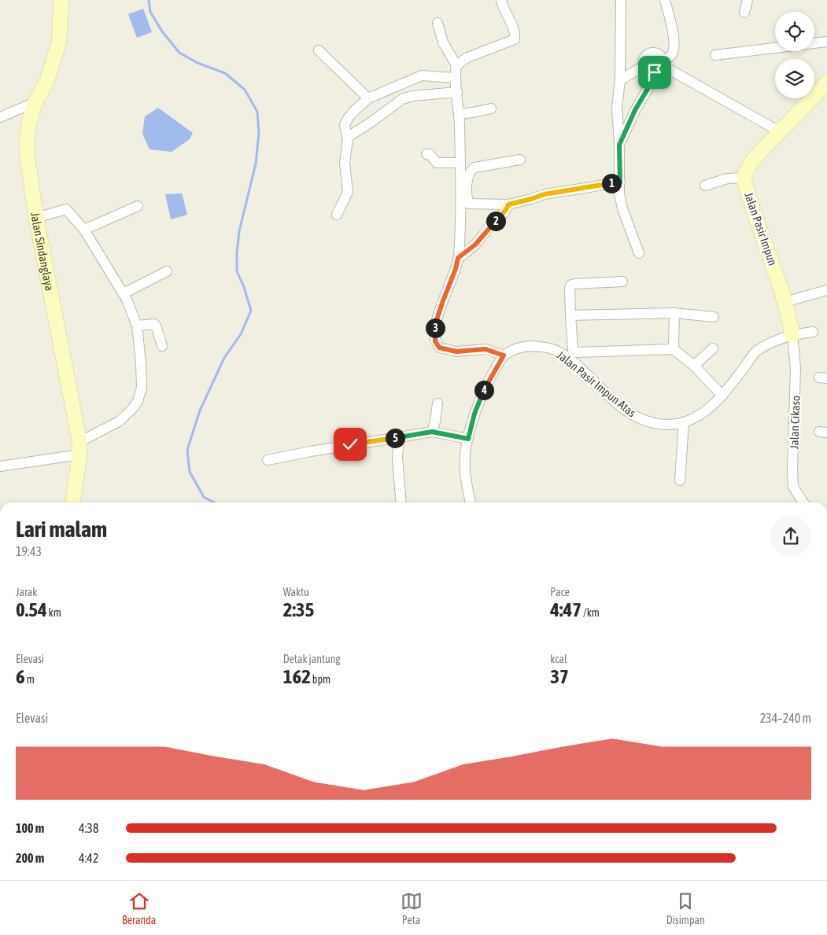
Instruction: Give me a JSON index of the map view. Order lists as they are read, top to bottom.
{
  "streets": {
    "street": [
      "Jalan Pasir Impun",
      "Jalan Sindanglaya",
      "Jalan Pasir Impun Atas",
      "Jalan Cikaso"
    ]
  },
  "crossings": [
    ["Jalan Pasir Impun", "Jalan Pasir Impun Atas"],
    ["Jalan Pasir Impun", "Jalan Cikaso"],
    ["Jalan Pasir Impun Atas", "Jalan Cikaso"]
  ],
  "page": {
    "pins": [
      "1",
      "2",
      "3",
      "4",
      "5"
    ],
    "heading": ["Lari malam", "19:43"],
    "stats": [
      ["Jarak", "0.54 km"],
      ["Waktu", "2:35"],
      ["Pace", "4:47 /km"],
      ["Elevasi", "6 m"],
      ["Detak jantung", "162 bpm"],
      ["kcal", "37"]
    ],
    "chart": ["Elevasi", "234–240 m"],
    "list": [
      {
        "name": "100 m",
        "note": "4:38"
      },
      {
        "name": "200 m",
        "note": "4:42"
      }
    ],
    "tabs": ["Beranda", "Peta", "Disimpan"]
  }
}
